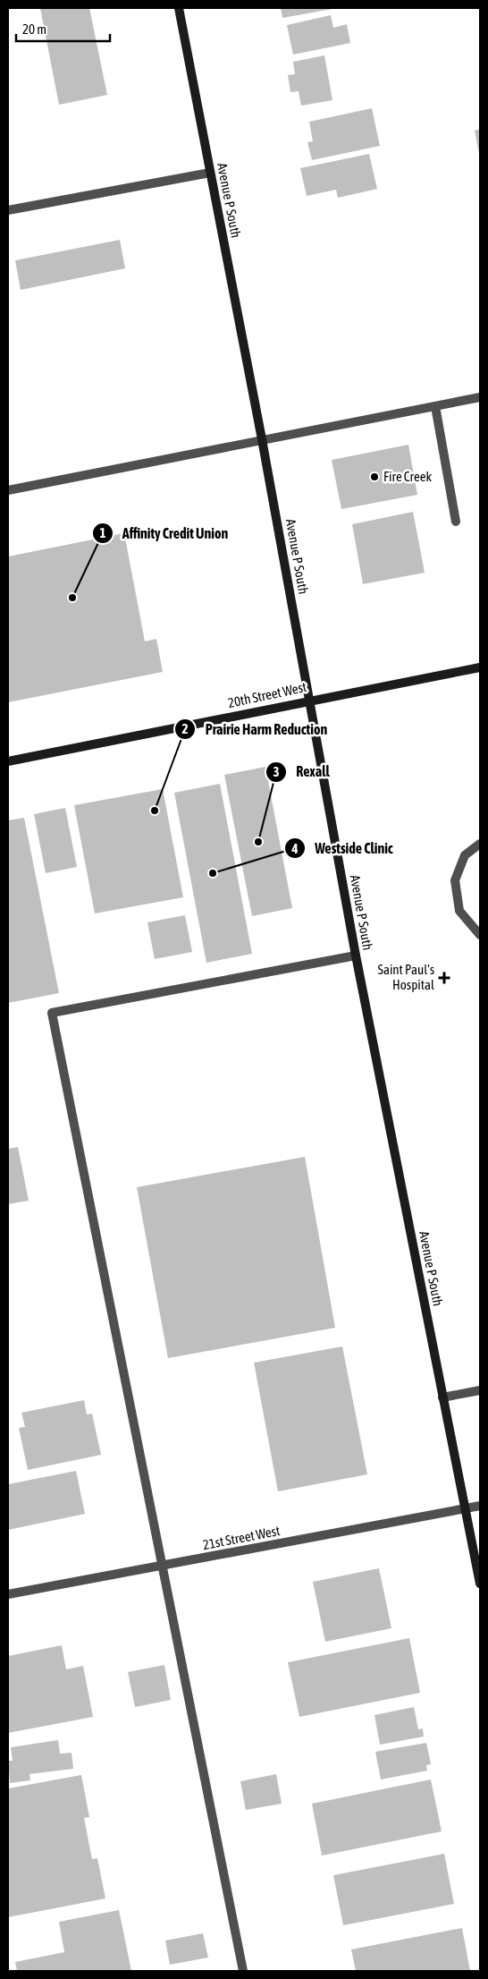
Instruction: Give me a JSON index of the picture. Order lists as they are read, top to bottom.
{
  "streets": {
    "main road": ["Avenue P South", "20th Street West"],
    "street": ["21st Street West"]
  },
  "crossings": [
    ["Avenue P South", "20th Street West"],
    ["Avenue P South", "21st Street West"]
  ],
  "places": {
    "other": [
      "Fire Creek",
      "Affinity Credit Union",
      "Prairie Harm Reduction",
      "Rexall",
      "Westside Clinic"
    ],
    "health": ["Saint Paul's Hospital"]
  },
  "scale_bar": "20 m"
}
